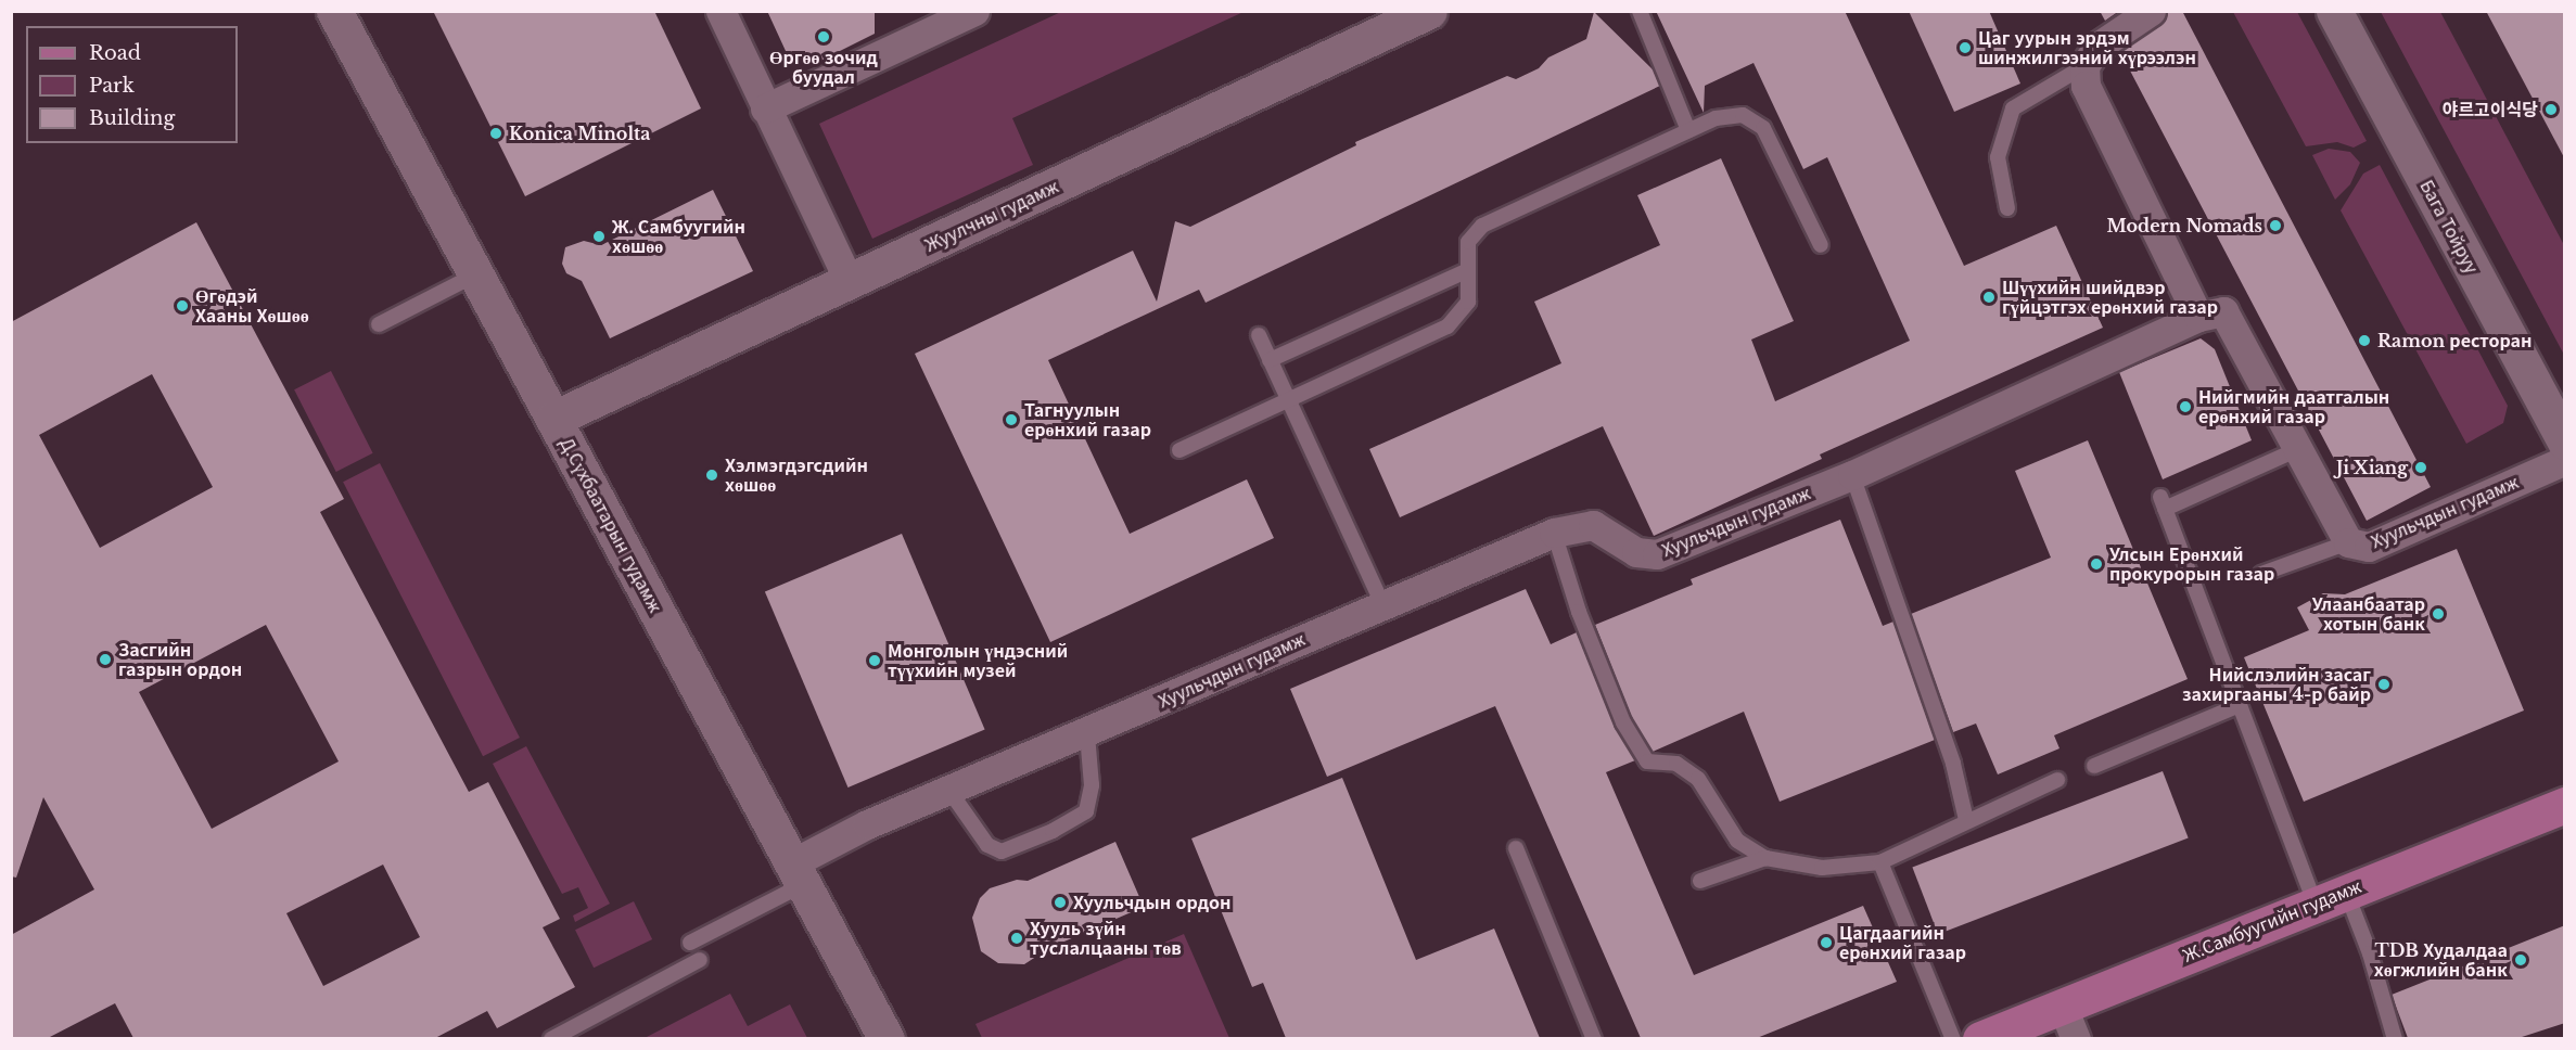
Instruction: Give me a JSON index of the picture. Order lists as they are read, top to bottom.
{
  "streets": {
    "main road": [
      "Жуулчны гудамж",
      "Бага Тойруу",
      "Д.Сүхбаатарын гудамж",
      "Ж.Самбуугийн гудамж"
    ],
    "street": ["Хуульчдын гудамж"]
  },
  "crossings": [
    ["Жуулчны гудамж", "Д.Сүхбаатарын гудамж"],
    ["Бага Тойруу", "Хуульчдын гудамж"],
    ["Хуульчдын гудамж", "Д.Сүхбаатарын гудамж"]
  ],
  "places": [
    "Өргөө зочид буудал",
    "Цаг уурын эрдэм шинжилгээний хүрээлэн",
    "야르고이식당",
    "Konica Minolta",
    "Modern Nomads",
    "Ж. Самбуугийн хөшөө",
    "Шүүхийн шийдвэр гүйцэтгэх ерөнхий газар",
    "Өгөдэй Хааны Хөшөө",
    "Ramon ресторан",
    "Нийгмийн даатгалын ерөнхий газар",
    "Тагнуулын ерөнхий газар",
    "Ji Xiang",
    "Хэлмэгдэгсдийн хөшөө",
    "Улсын Ерөнхий прокурорын газар",
    "Улаанбаатар хотын банк",
    "Засгийн газрын ордон",
    "Монголын үндэсний түүхийн музей",
    "Нийслэлийн засаг захиргааны 4-р байр",
    "Хуульчдын ордон",
    "Хууль зүйн туслалцааны төв",
    "Цагдаагийн ерөнхий газар",
    "TDB Худалдаа хөгжлийн банк"
  ],
  "legend": ["Road", "Park", "Building"]
}
